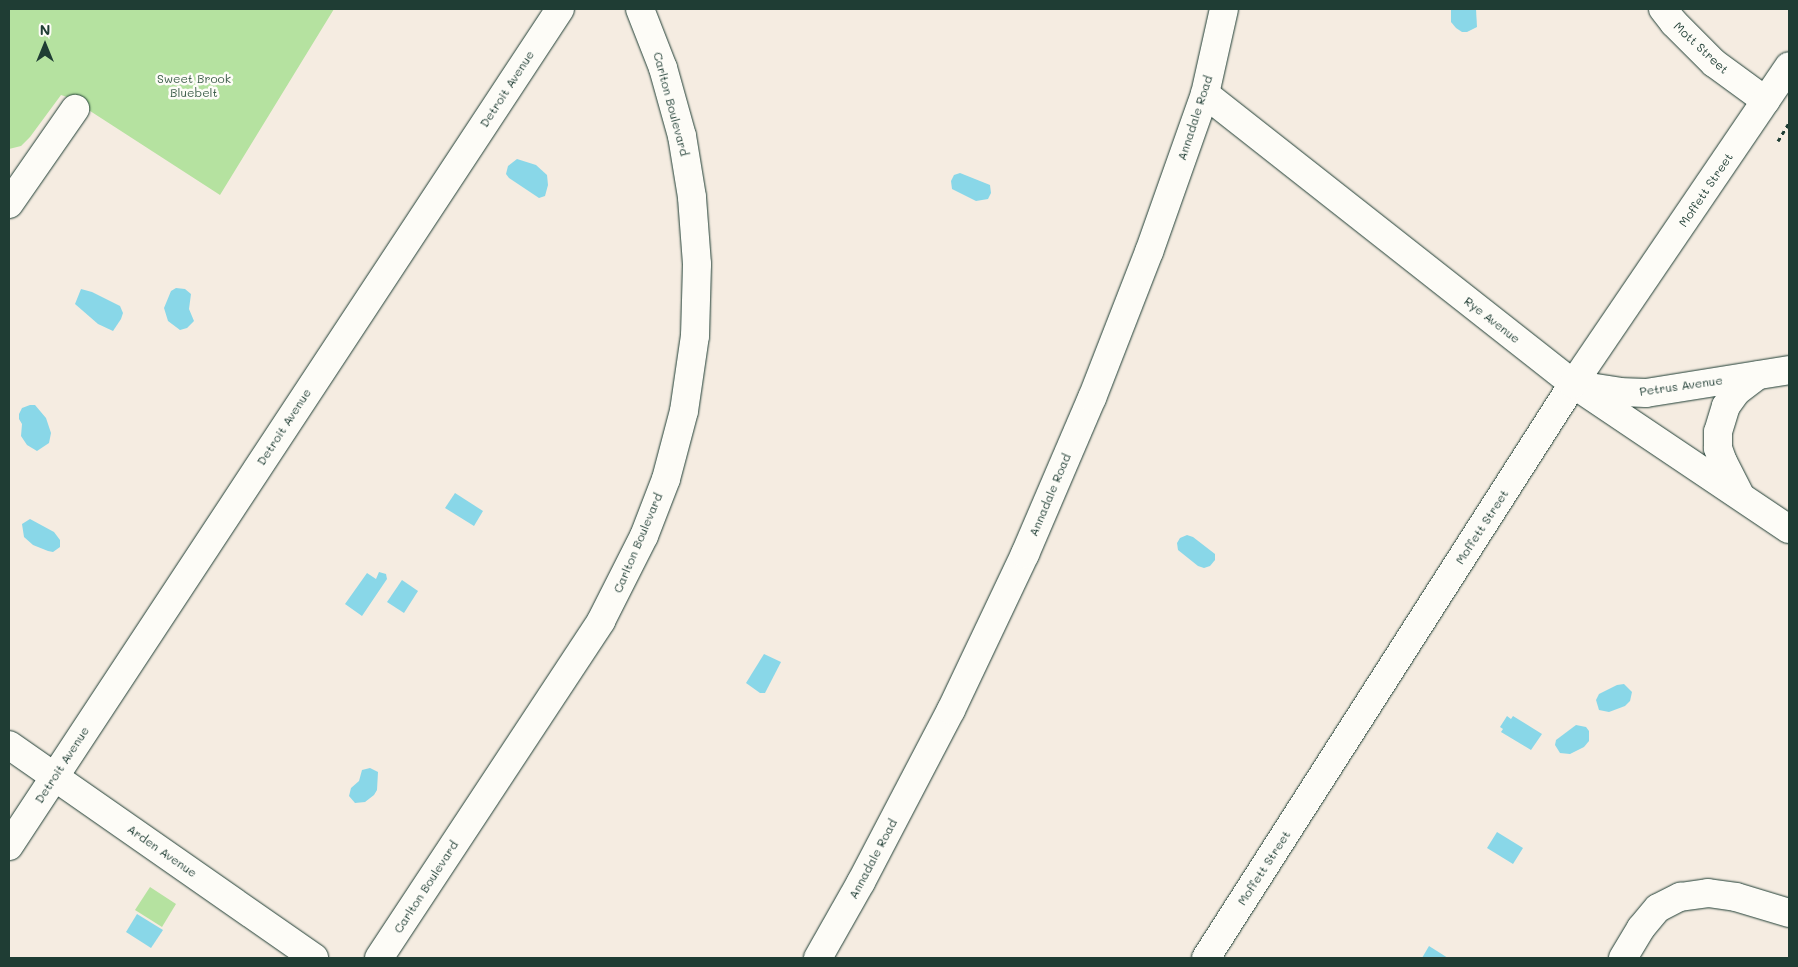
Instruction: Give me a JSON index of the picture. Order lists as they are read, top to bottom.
{
  "streets": {
    "street": [
      "Mott Street",
      "Detroit Avenue",
      "Carlton Boulevard",
      "Annadale Road",
      "Moffett Street",
      "Rye Avenue",
      "Petrus Avenue",
      "Arden Avenue"
    ]
  },
  "crossings": [
    ["Mott Street", "Moffett Street"],
    ["Detroit Avenue", "Arden Avenue"],
    ["Annadale Road", "Rye Avenue"],
    ["Moffett Street", "Rye Avenue"],
    ["Moffett Street", "Petrus Avenue"],
    ["Rye Avenue", "Petrus Avenue"]
  ],
  "parks": ["Sweet Brook Bluebelt"],
  "north": "top"
}
